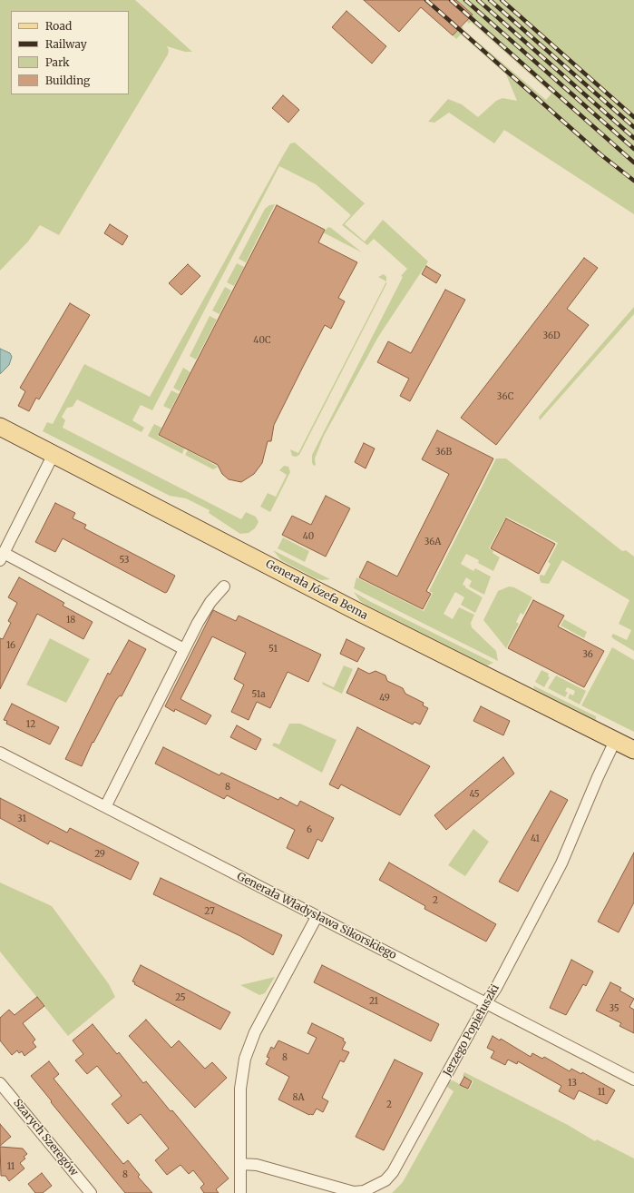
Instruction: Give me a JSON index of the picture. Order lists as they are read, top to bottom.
{
  "streets": {
    "main road": ["Generała Józefa Bema"],
    "street": ["Generała Władysława Sikorskiego", "Jerzego Popiełuszki", "Szarych Szeregów"]
  },
  "crossings": [
    ["Generała Józefa Bema", "Jerzego Popiełuszki"],
    ["Generała Władysława Sikorskiego", "Jerzego Popiełuszki"]
  ],
  "house_numbers": [
    "36D",
    "40C",
    "36C",
    "36B",
    "40",
    "36A",
    "53",
    "18",
    "16",
    "51",
    "36",
    "51a",
    "49",
    "12",
    "8",
    "45",
    "31",
    "6",
    "41",
    "29",
    "2",
    "27",
    "25",
    "21",
    "35",
    "8",
    "13",
    "11",
    "8A",
    "2",
    "11",
    "8"
  ],
  "legend": [
    "Road",
    "Railway",
    "Park",
    "Building"
  ]
}
